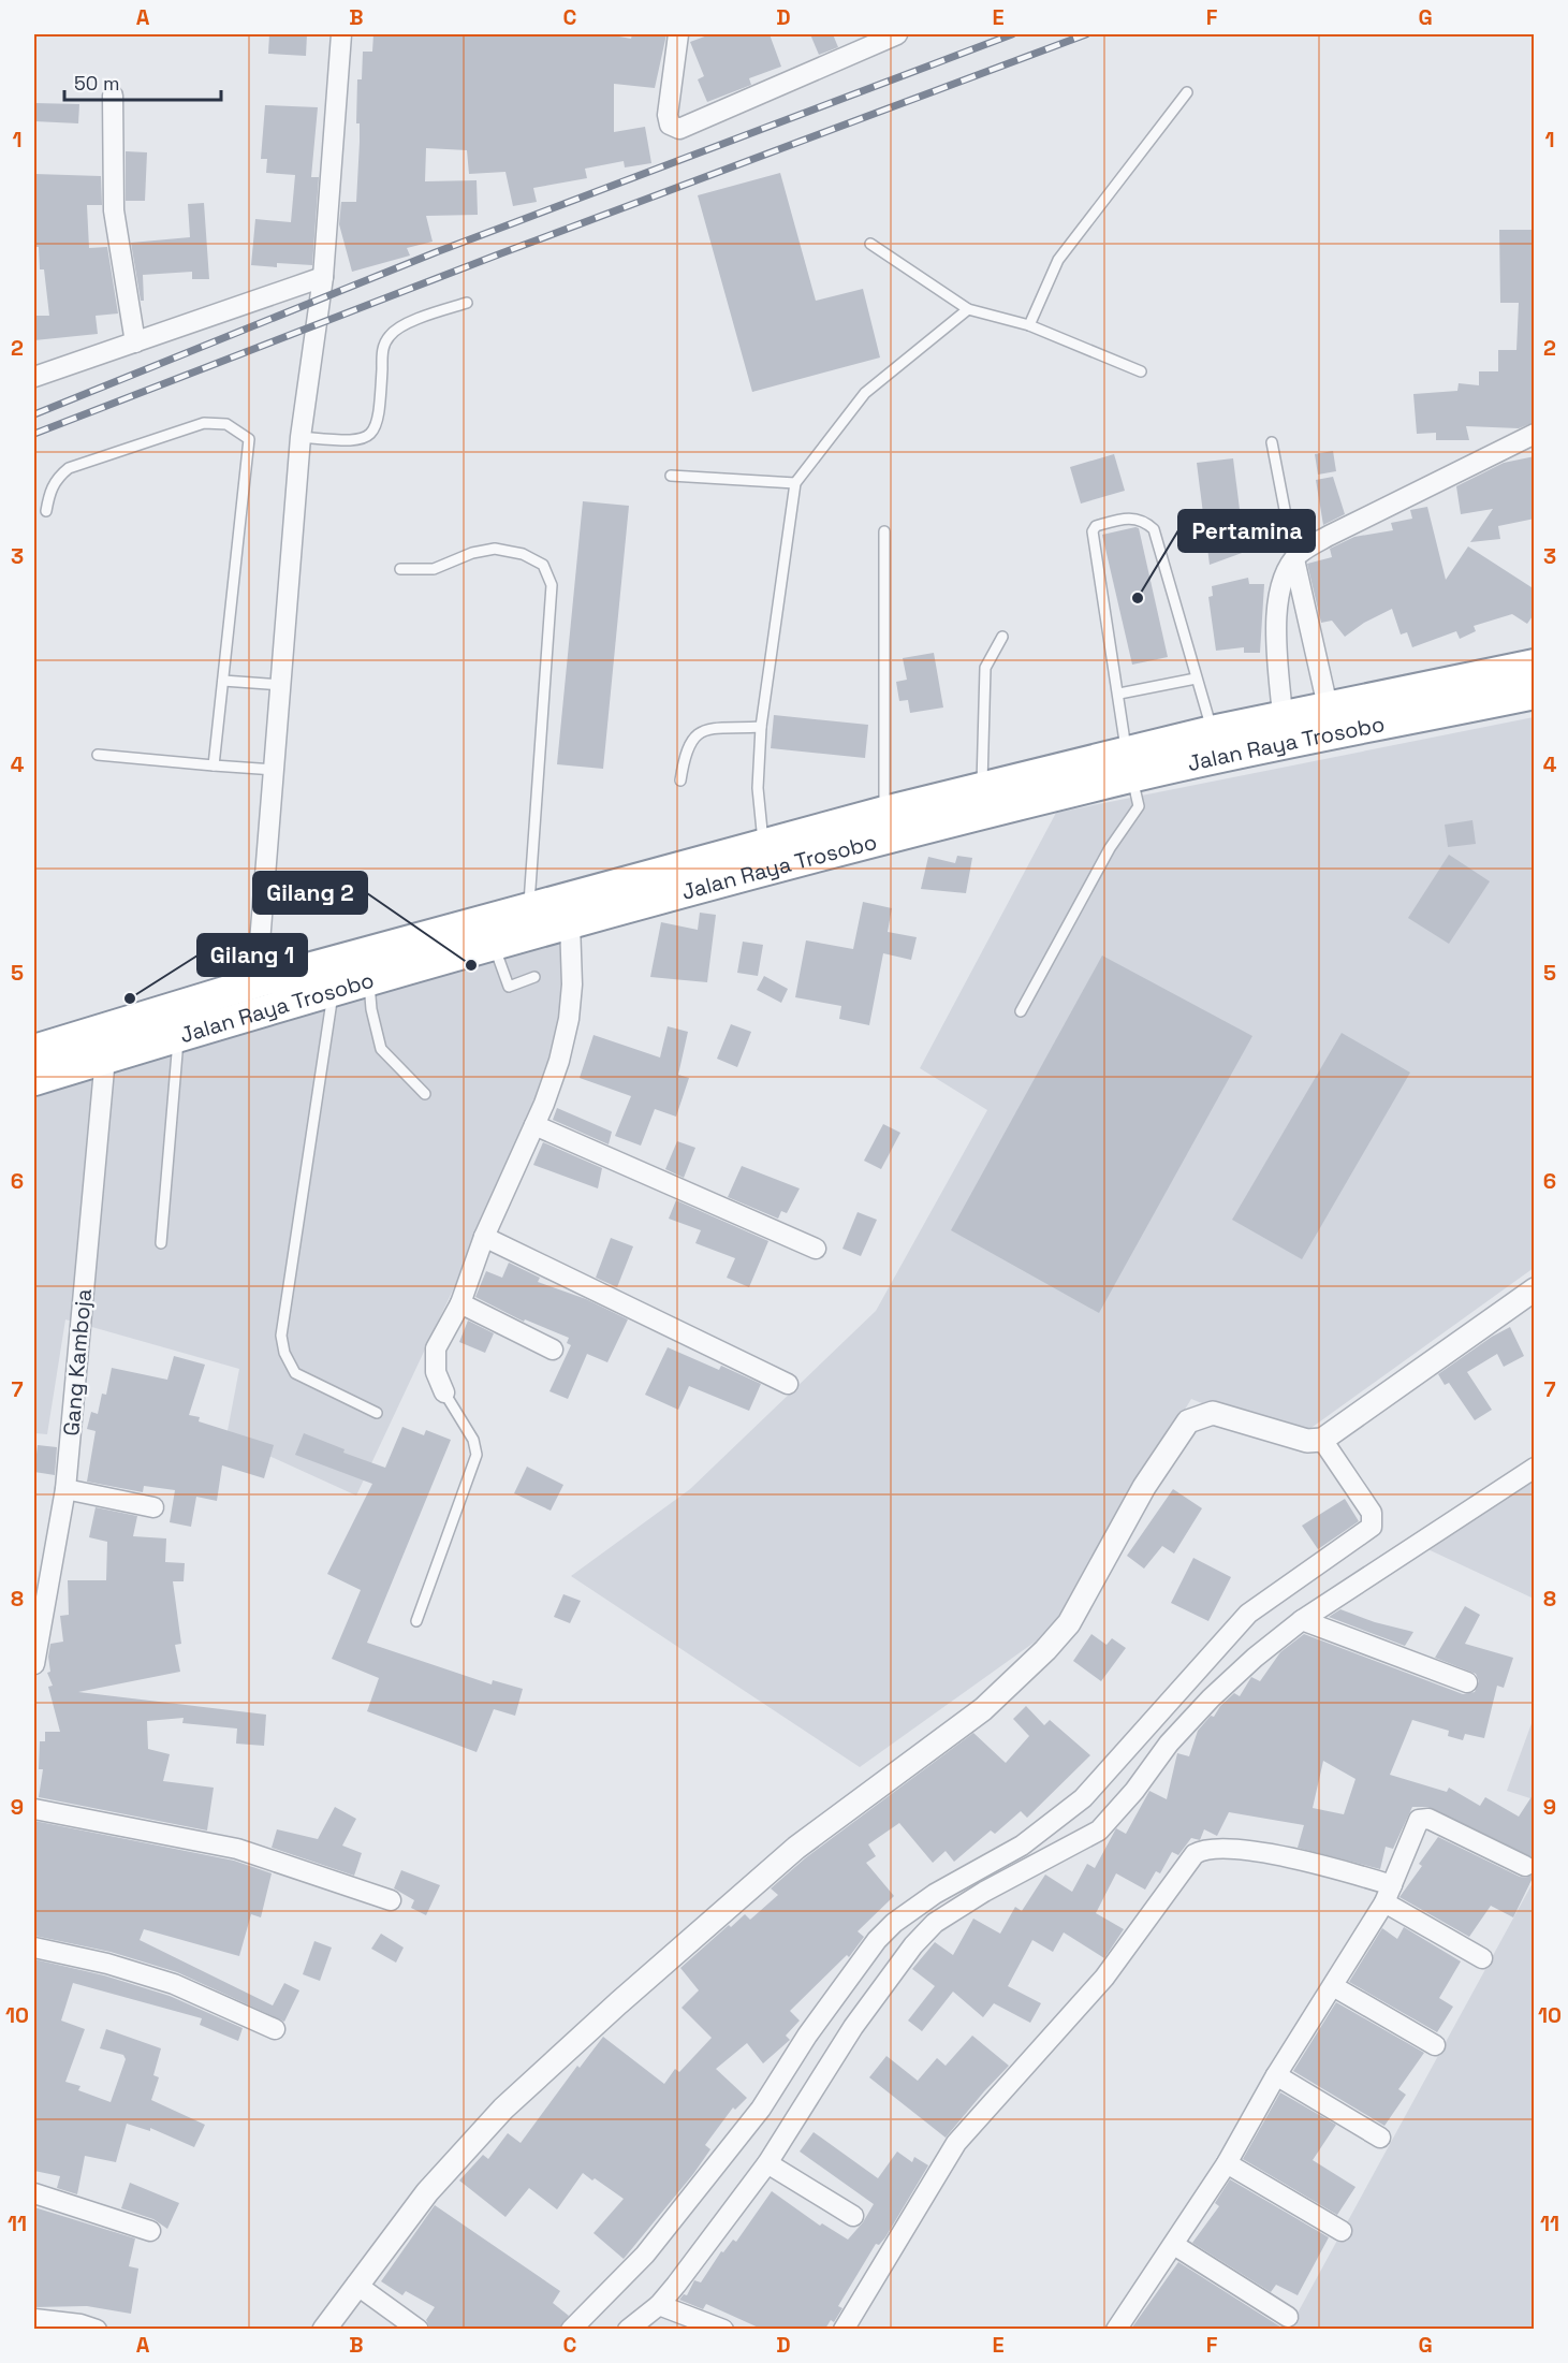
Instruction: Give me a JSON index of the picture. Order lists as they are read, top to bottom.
{
  "streets": {
    "highway": ["Jalan Raya Trosobo"],
    "street": ["Gang Kamboja"]
  },
  "crossings": [
    ["Jalan Raya Trosobo", "Gang Kamboja"]
  ],
  "places": ["Pertamina", "Gilang 2", "Gilang 1"],
  "scale_bar": "50 m",
  "grid": {
    "columns": [
      "A",
      "B",
      "C",
      "D",
      "E",
      "F",
      "G"
    ],
    "rows": [
      "1",
      "2",
      "3",
      "4",
      "5",
      "6",
      "7",
      "8",
      "9",
      "10",
      "11"
    ]
  }
}
